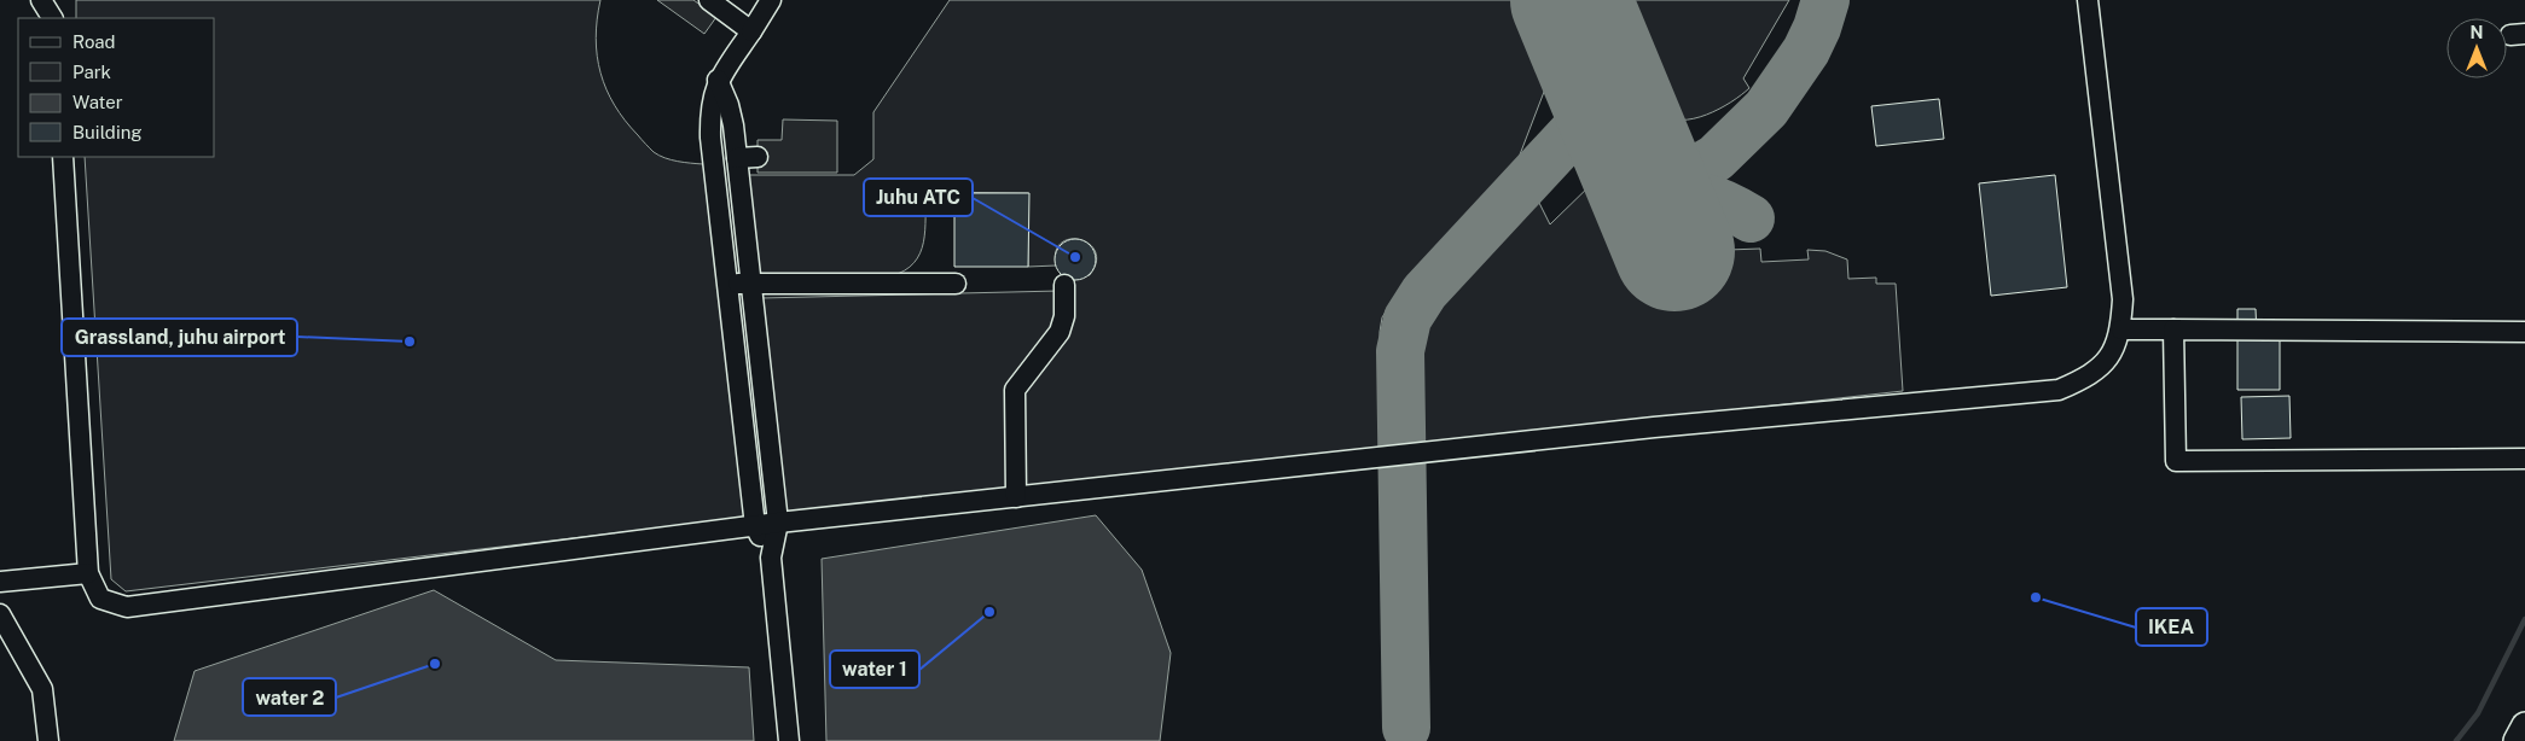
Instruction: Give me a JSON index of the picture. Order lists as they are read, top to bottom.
{
  "places": [
    "Juhu ATC",
    "Grassland, juhu airport",
    "IKEA",
    "water 1",
    "water 2"
  ],
  "legend": [
    "Road",
    "Park",
    "Water",
    "Building"
  ],
  "north": "top"
}
